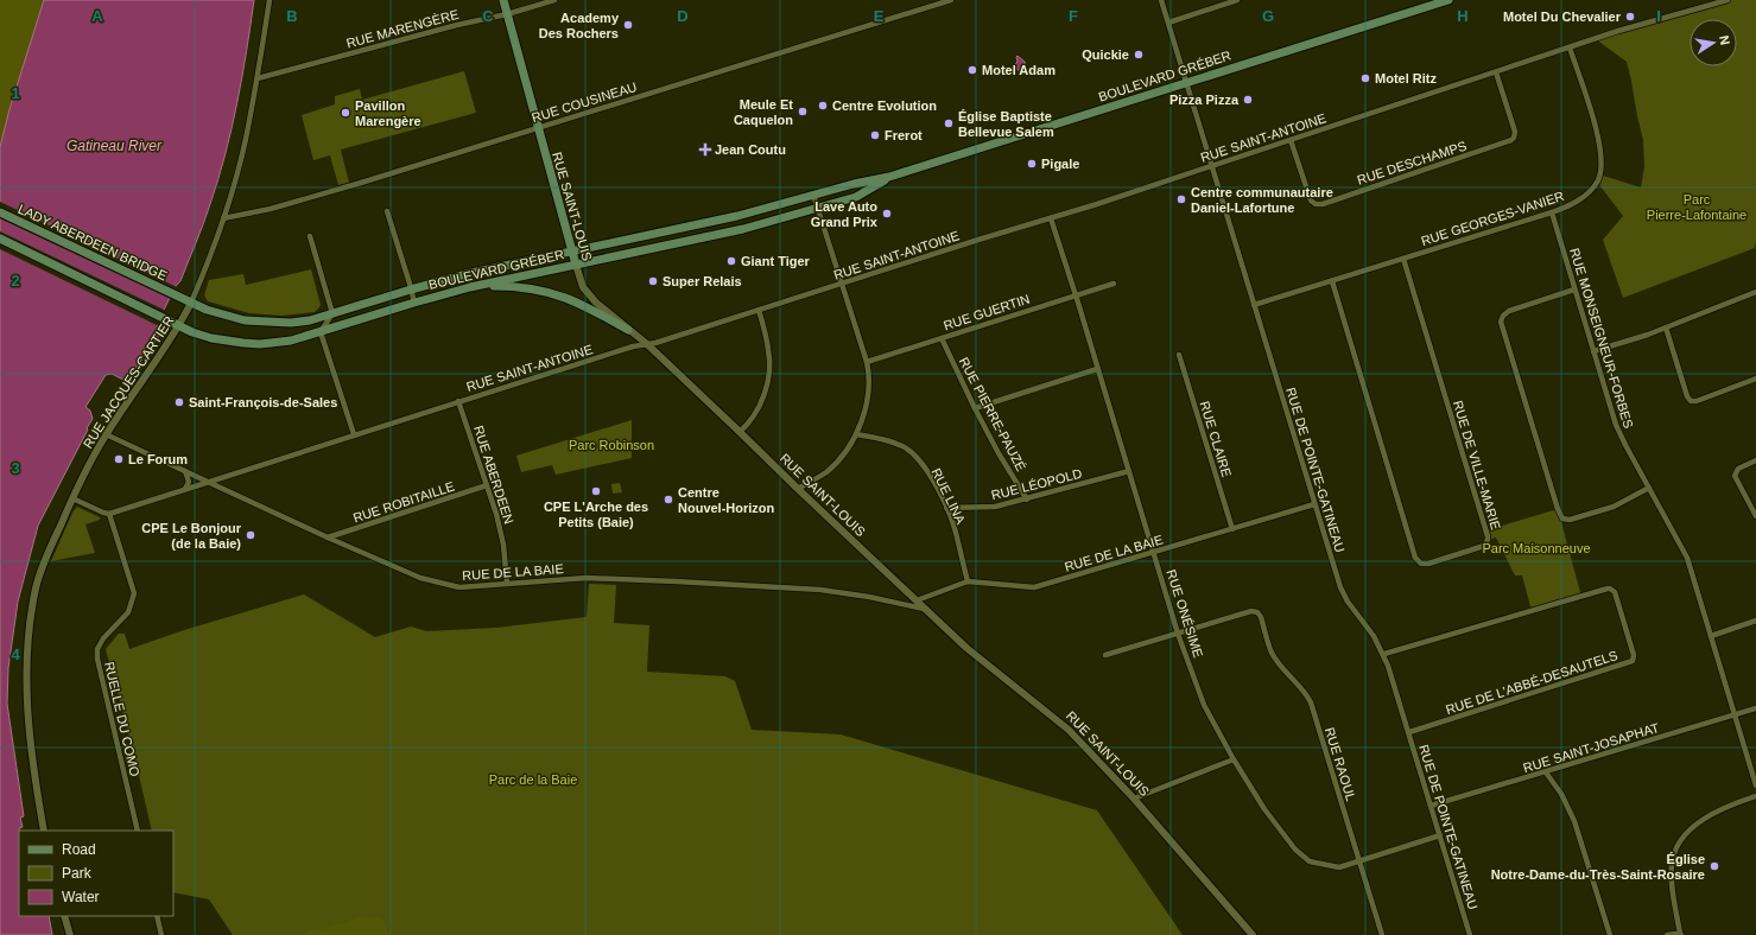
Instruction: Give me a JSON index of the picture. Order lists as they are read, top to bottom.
{
  "streets": {
    "main road": ["BOULEVARD GRÉBER", "RUE SAINT-LOUIS", "LADY ABERDEEN BRIDGE"],
    "street": [
      "RUE MARENGÈRE",
      "RUE COUSINEAU",
      "RUE SAINT-ANTOINE",
      "RUE DESCHAMPS",
      "RUE GEORGES-VANIER",
      "RUE GUERTIN",
      "RUE MONSEIGNEUR-FORBES",
      "RUE JACQUES-CARTIER",
      "RUE PIERRE-PAUZÉ",
      "RUE CLAIRE",
      "RUE DE VILLE-MARIE",
      "RUE DE POINTE-GATINEAU",
      "RUE ABERDEEN",
      "RUE LÉOPOLD",
      "RUE LINA",
      "RUE ROBITAILLE",
      "RUE DE LA BAIE",
      "RUE ONÉSIME",
      "RUE DE L'ABBÉ-DESAUTELS",
      "RUELLE DU COMO",
      "RUE SAINT-JOSAPHAT",
      "RUE RAOUL"
    ]
  },
  "crossings": [
    ["RUE MARENGÈRE", "RUE SAINT-LOUIS"],
    ["RUE MARENGÈRE", "RUE JACQUES-CARTIER"],
    ["BOULEVARD GRÉBER", "RUE SAINT-LOUIS"],
    ["BOULEVARD GRÉBER", "LADY ABERDEEN BRIDGE"],
    ["BOULEVARD GRÉBER", "RUE JACQUES-CARTIER"],
    ["BOULEVARD GRÉBER", "RUE DE POINTE-GATINEAU"],
    ["RUE COUSINEAU", "RUE SAINT-LOUIS"],
    ["RUE COUSINEAU", "RUE JACQUES-CARTIER"],
    ["RUE SAINT-ANTOINE", "RUE DESCHAMPS"],
    ["RUE SAINT-ANTOINE", "RUE SAINT-LOUIS"],
    ["RUE SAINT-ANTOINE", "RUE GEORGES-VANIER"],
    ["RUE SAINT-ANTOINE", "RUE DE POINTE-GATINEAU"],
    ["RUE SAINT-ANTOINE", "RUE ABERDEEN"],
    ["RUE SAINT-ANTOINE", "RUE DE LA BAIE"],
    ["RUE SAINT-ANTOINE", "RUE ONÉSIME"],
    ["RUE SAINT-ANTOINE", "RUELLE DU COMO"],
    ["RUE SAINT-LOUIS", "RUE DE LA BAIE"],
    ["RUE GEORGES-VANIER", "RUE MONSEIGNEUR-FORBES"],
    ["RUE GEORGES-VANIER", "RUE DE VILLE-MARIE"],
    ["RUE GEORGES-VANIER", "RUE DE POINTE-GATINEAU"],
    ["RUE GUERTIN", "RUE PIERRE-PAUZÉ"],
    ["RUE GUERTIN", "RUE ONÉSIME"],
    ["RUE MONSEIGNEUR-FORBES", "RUE SAINT-JOSAPHAT"],
    ["RUE JACQUES-CARTIER", "RUE DE LA BAIE"],
    ["RUE PIERRE-PAUZÉ", "RUE LÉOPOLD"],
    ["RUE CLAIRE", "RUE DE LA BAIE"],
    ["RUE DE POINTE-GATINEAU", "RUE DE LA BAIE"],
    ["RUE DE POINTE-GATINEAU", "RUE ONÉSIME"],
    ["RUE DE POINTE-GATINEAU", "RUE DE L'ABBÉ-DESAUTELS"],
    ["RUE DE POINTE-GATINEAU", "RUE SAINT-JOSAPHAT"],
    ["RUE ABERDEEN", "RUE ROBITAILLE"],
    ["RUE ABERDEEN", "RUE DE LA BAIE"],
    ["RUE LÉOPOLD", "RUE LINA"],
    ["RUE LÉOPOLD", "RUE ONÉSIME"],
    ["RUE LINA", "RUE DE LA BAIE"],
    ["RUE ROBITAILLE", "RUE DE LA BAIE"],
    ["RUE DE LA BAIE", "RUE ONÉSIME"],
    ["RUE ONÉSIME", "RUE RAOUL"]
  ],
  "water": ["Gatineau River"],
  "parks": [
    "Parc Pierre-Lafontaine",
    "Parc Robinson",
    "Parc Maisonneuve",
    "Parc de la Baie"
  ],
  "places": {
    "other": [
      "Motel Du Chevalier",
      "Academy Des Rochers",
      "Quickie",
      "Motel Adam",
      "Motel Ritz",
      "Pizza Pizza",
      "Centre Evolution",
      "Meule Et Caquelon",
      "Pavillon Marengère",
      "Église Baptiste Bellevue Salem",
      "Frerot",
      "Pigale",
      "Centre communautaire Daniel-Lafortune",
      "Lave Auto Grand Prix",
      "Giant Tiger",
      "Super Relais",
      "Saint-François-de-Sales",
      "Le Forum",
      "CPE L'Arche des Petits (Baie)",
      "Centre Nouvel-Horizon",
      "CPE Le Bonjour (de la Baie)",
      "Église Notre-Dame-du-Très-Saint-Rosaire"
    ],
    "health": ["Jean Coutu"]
  },
  "legend": ["Road", "Park", "Water"],
  "north": "right",
  "grid": {
    "columns": [
      "A",
      "B",
      "C",
      "D",
      "E",
      "F",
      "G",
      "H",
      "I"
    ],
    "rows": [
      "1",
      "2",
      "3",
      "4"
    ]
  }
}
